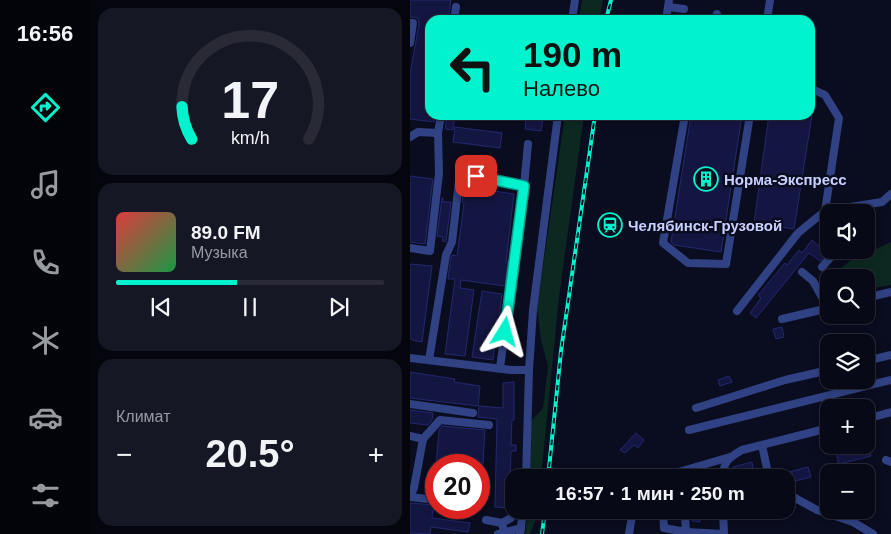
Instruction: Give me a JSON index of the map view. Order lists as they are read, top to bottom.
{
  "places": {
    "building": ["Норма-Экспресс"],
    "station": ["Челябинск-Грузовой"]
  },
  "page": {
    "tabs": "16:56",
    "turn": ["190 m", "Налево"],
    "map_buttons": ["+", "−"],
    "song": ["89.0 FM", "Музыка"],
    "tile": "Климат",
    "heat": ["−", "20.5°", "+"],
    "limit": "20",
    "trip": "16:57 · 1 мин · 250 m",
    "gauge": ["17", "km/h"]
  }
}
